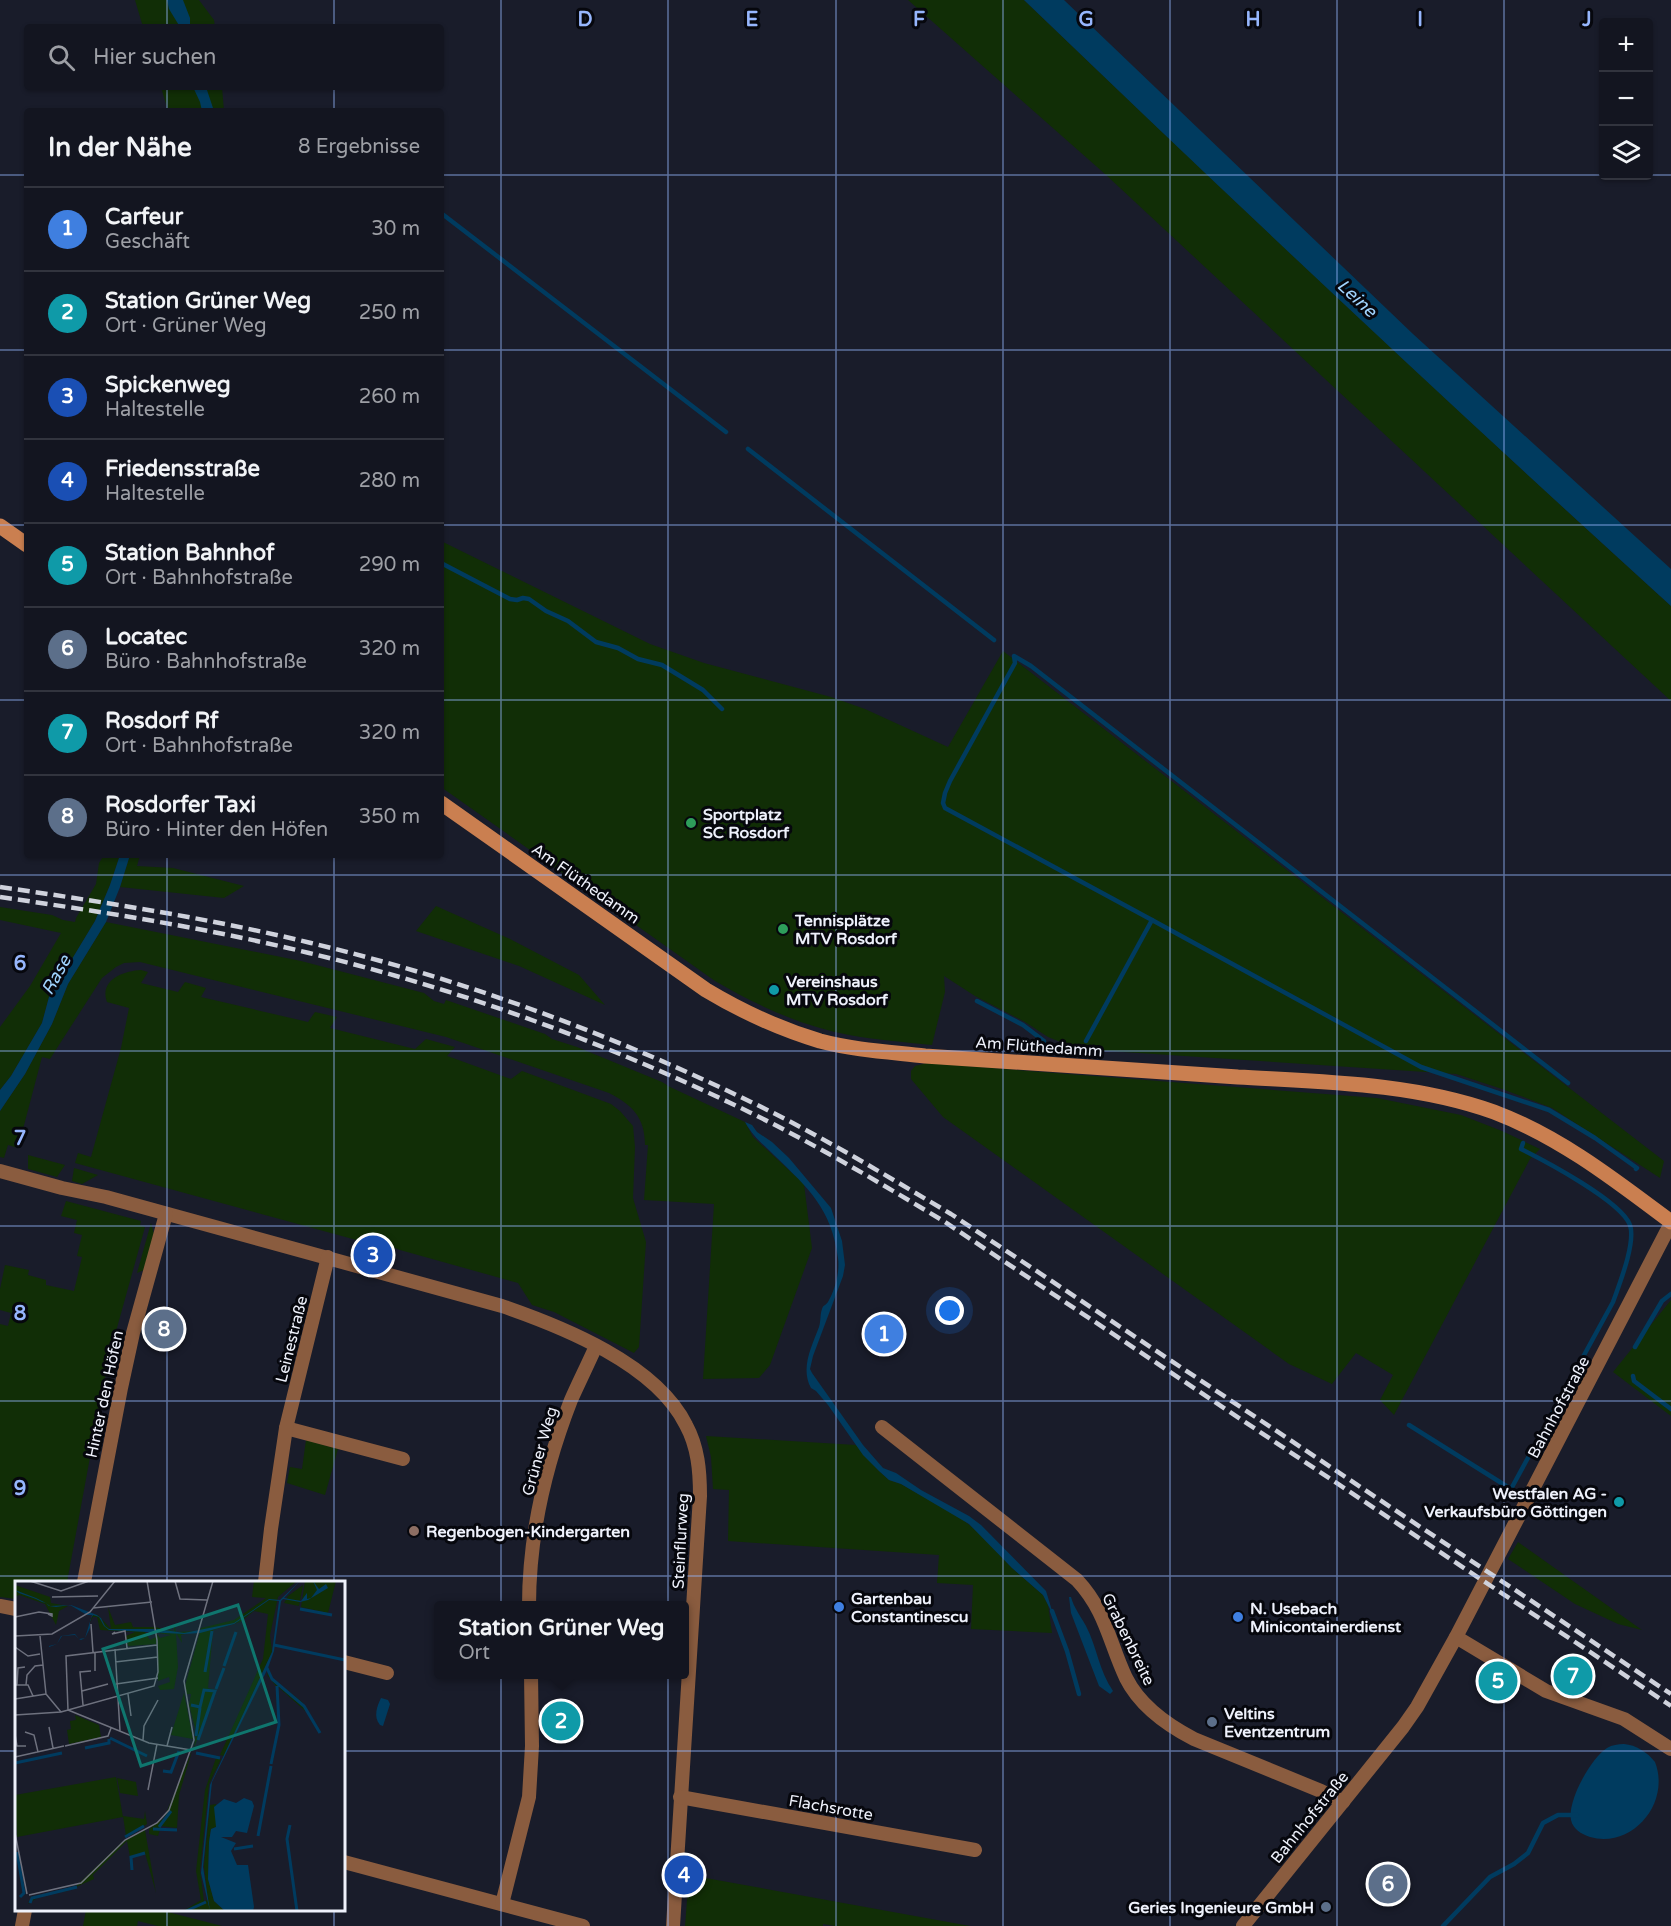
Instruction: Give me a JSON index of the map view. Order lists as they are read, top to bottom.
{
  "streets": {
    "main road": ["Am Flüthedamm"],
    "street": [
      "Leinestraße",
      "Hinter den Höfen",
      "Bahnhofstraße",
      "Grüner Weg",
      "Steinflurweg",
      "Grabenbreite",
      "Flachsrotte"
    ]
  },
  "crossings": [
    ["Am Flüthedamm", "Bahnhofstraße"],
    ["Leinestraße", "Steinflurweg"],
    ["Hinter den Höfen", "Steinflurweg"],
    ["Bahnhofstraße", "Grabenbreite"],
    ["Grüner Weg", "Steinflurweg"],
    ["Steinflurweg", "Flachsrotte"]
  ],
  "water": ["Leine", "Rase"],
  "places": [
    "Sportplatz SC Rosdorf",
    "Tennisplätze MTV Rosdorf",
    "Vereinshaus MTV Rosdorf",
    "Westfalen AG - Verkaufsbüro Göttingen",
    "Regenbogen-Kindergarten",
    "Gartenbau Constantinescu",
    "N. Usebach Minicontainerdienst",
    "Veltins Eventzentrum",
    "Geries Ingenieure GmbH"
  ],
  "page": {
    "map_buttons": ["+", "−"],
    "search": "Hier suchen",
    "heading": ["In der Nähe", "8 Ergebnisse"],
    "list": [
      {
        "mark": "1",
        "name": "Carfeur",
        "note": "Geschäft",
        "value": "30 m"
      },
      {
        "mark": "2",
        "name": "Station Grüner Weg",
        "note": "Ort · Grüner Weg",
        "value": "250 m"
      },
      {
        "mark": "3",
        "name": "Spickenweg",
        "note": "Haltestelle",
        "value": "260 m"
      },
      {
        "mark": "4",
        "name": "Friedensstraße",
        "note": "Haltestelle",
        "value": "280 m"
      },
      {
        "mark": "5",
        "name": "Station Bahnhof",
        "note": "Ort · Bahnhofstraße",
        "value": "290 m"
      },
      {
        "mark": "6",
        "name": "Locatec",
        "note": "Büro · Bahnhofstraße",
        "value": "320 m"
      },
      {
        "mark": "7",
        "name": "Rosdorf Rf",
        "note": "Ort · Bahnhofstraße",
        "value": "320 m"
      },
      {
        "mark": "8",
        "name": "Rosdorfer Taxi",
        "note": "Büro · Hinter den Höfen",
        "value": "350 m"
      }
    ],
    "pins": [
      "3",
      "8",
      "1",
      "7",
      "5",
      "2",
      "4",
      "6"
    ],
    "popup": ["Station Grüner Weg", "Ort"]
  },
  "grid": {
    "columns": [
      "D",
      "E",
      "F",
      "G",
      "H",
      "I",
      "J"
    ],
    "rows": [
      "6",
      "7",
      "8",
      "9"
    ]
  }
}
